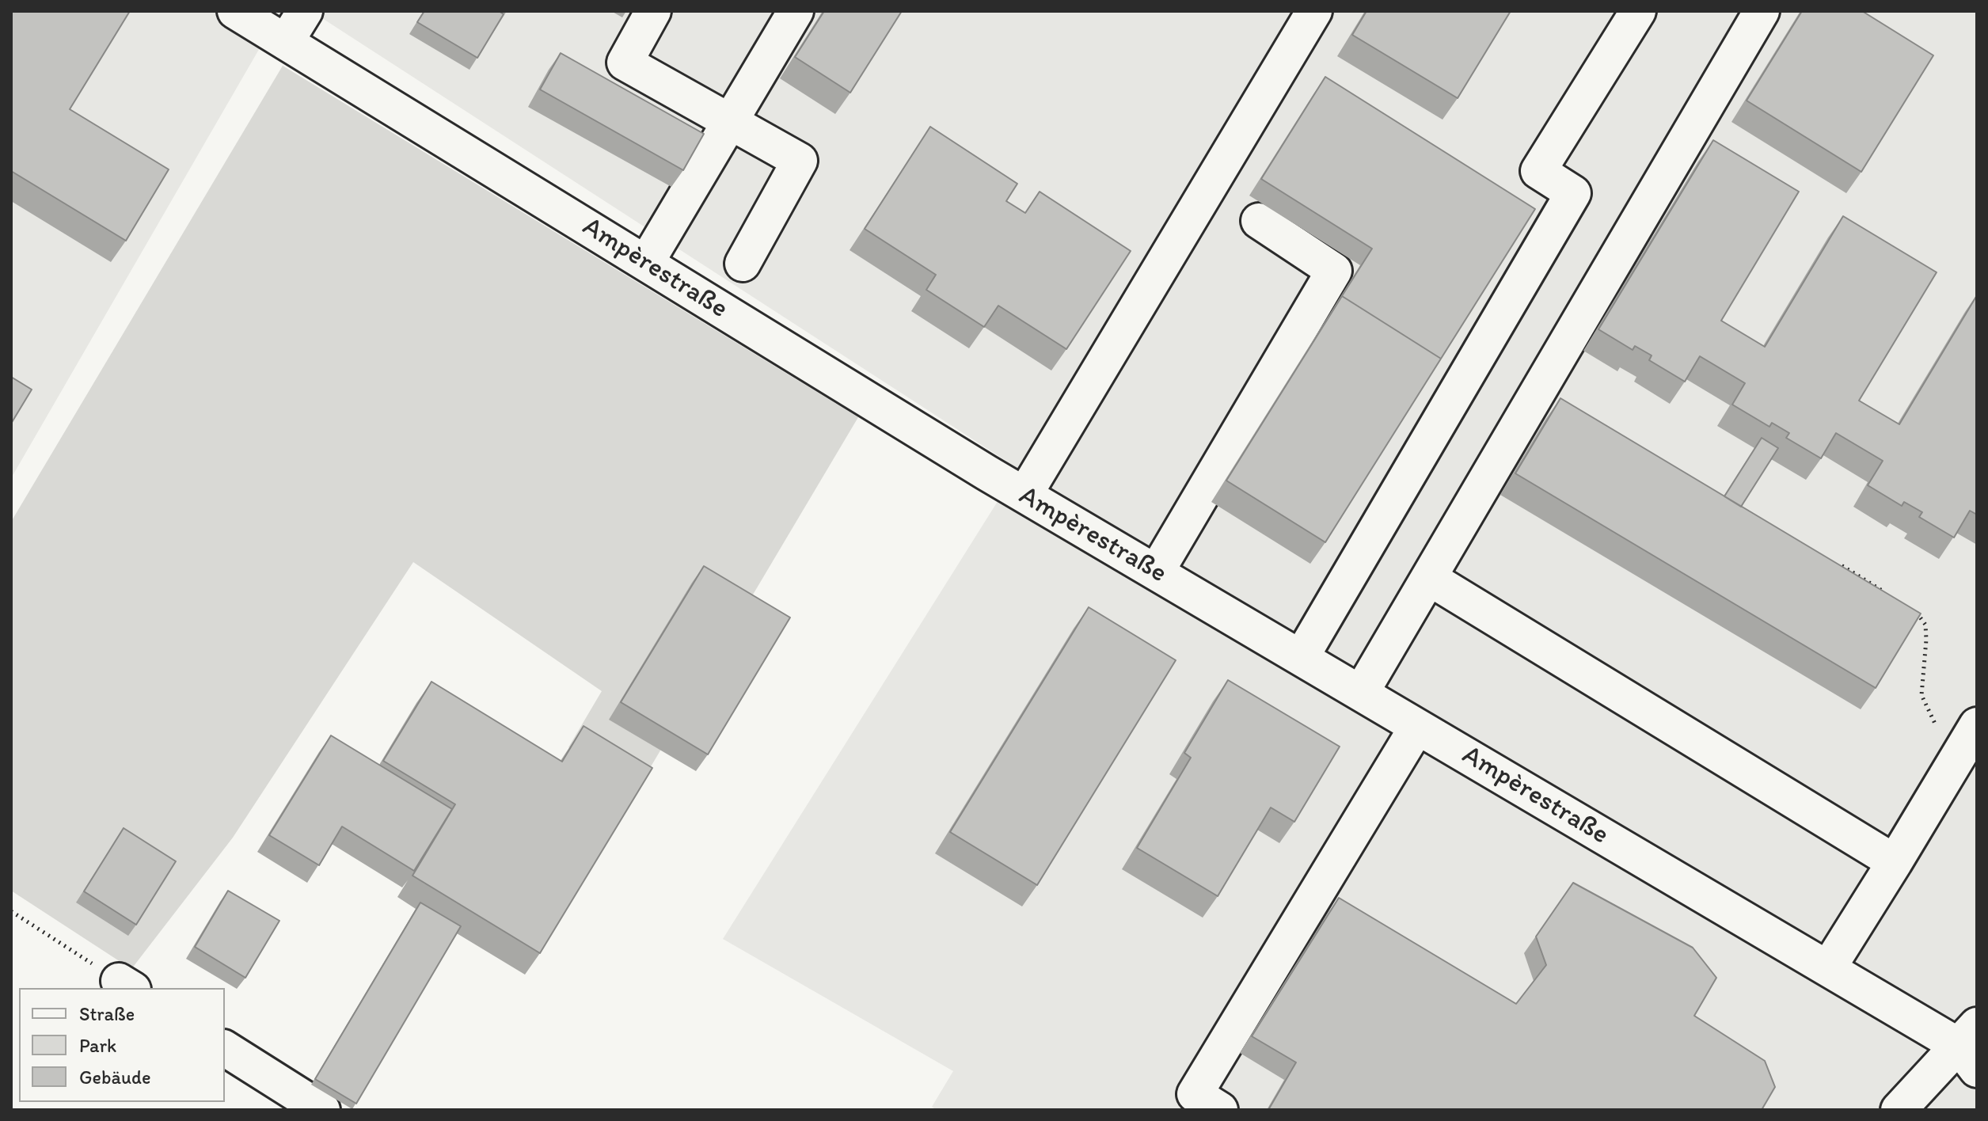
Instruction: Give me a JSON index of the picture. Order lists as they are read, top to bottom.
{
  "streets": {
    "street": ["Ampèrestraße"]
  },
  "legend": ["Straße", "Park", "Gebäude"]
}
